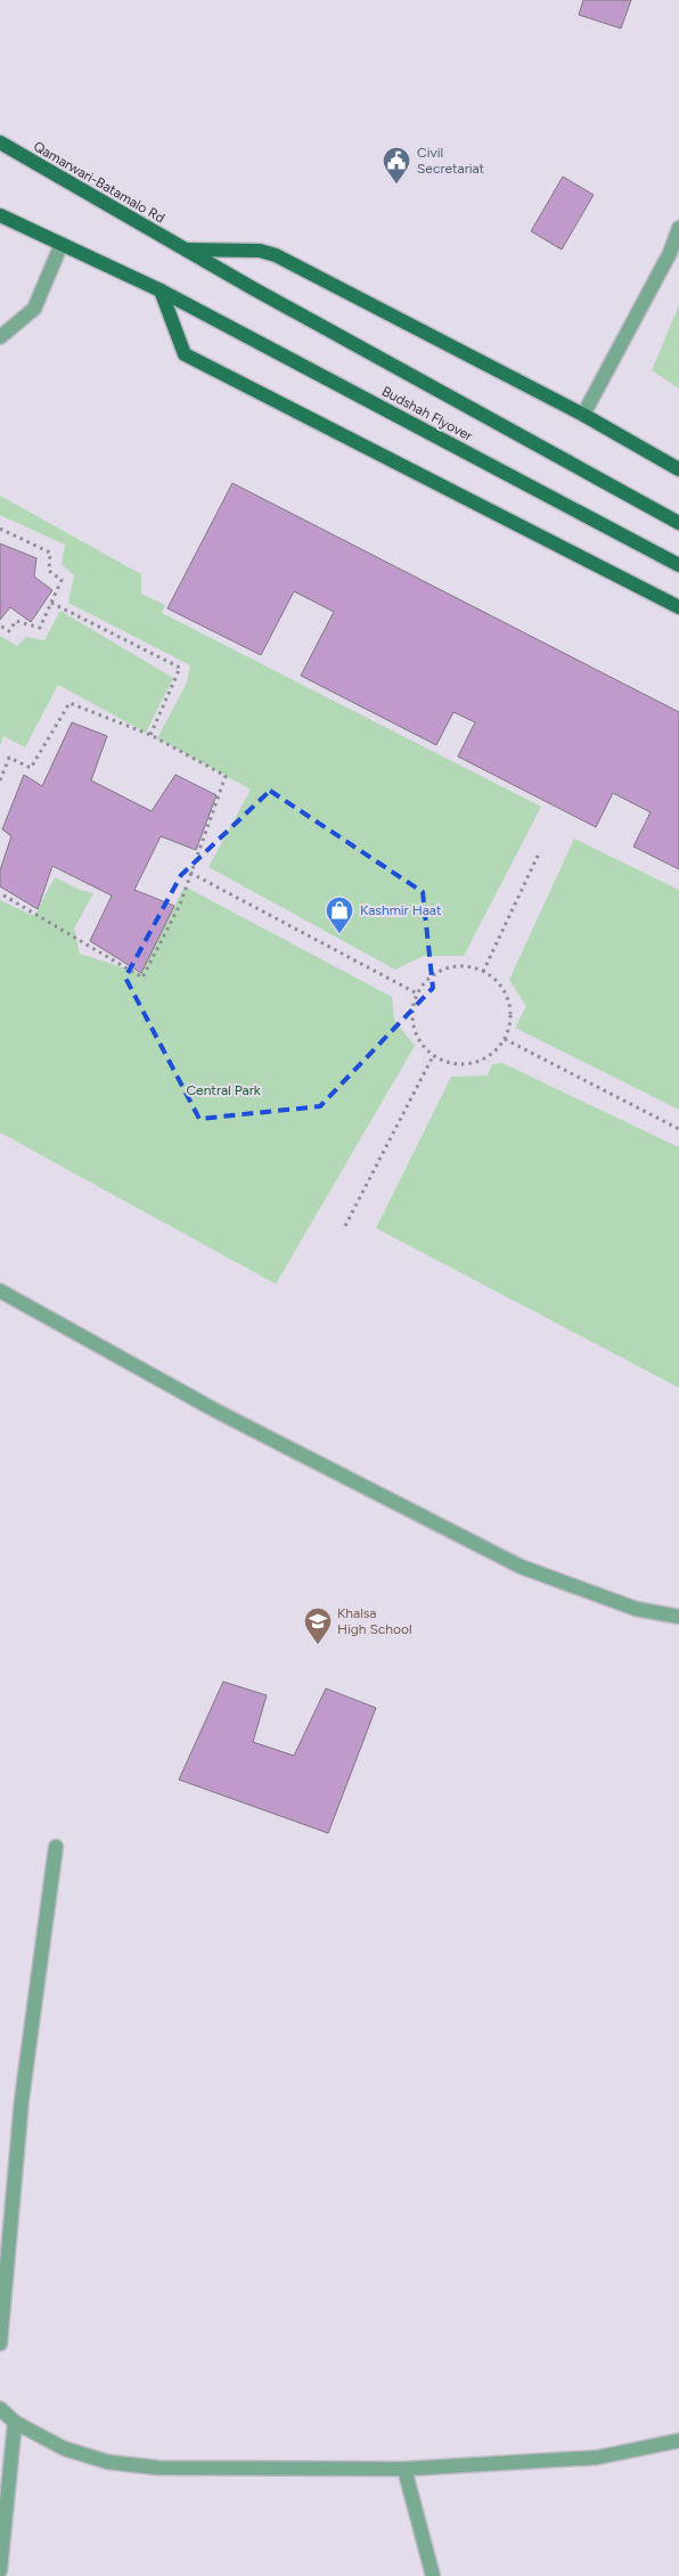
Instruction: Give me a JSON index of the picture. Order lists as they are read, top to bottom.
{
  "streets": {
    "main road": ["Qamarwari-Batamalo Rd", "Budshah Flyover"]
  },
  "crossings": [
    ["Qamarwari-Batamalo Rd", "Budshah Flyover"]
  ],
  "parks": ["Central Park"],
  "places": {
    "public building": ["Civil Secretariat"],
    "shop": ["Kashmir Haat"],
    "school or university": ["Khalsa High School"]
  }
}
